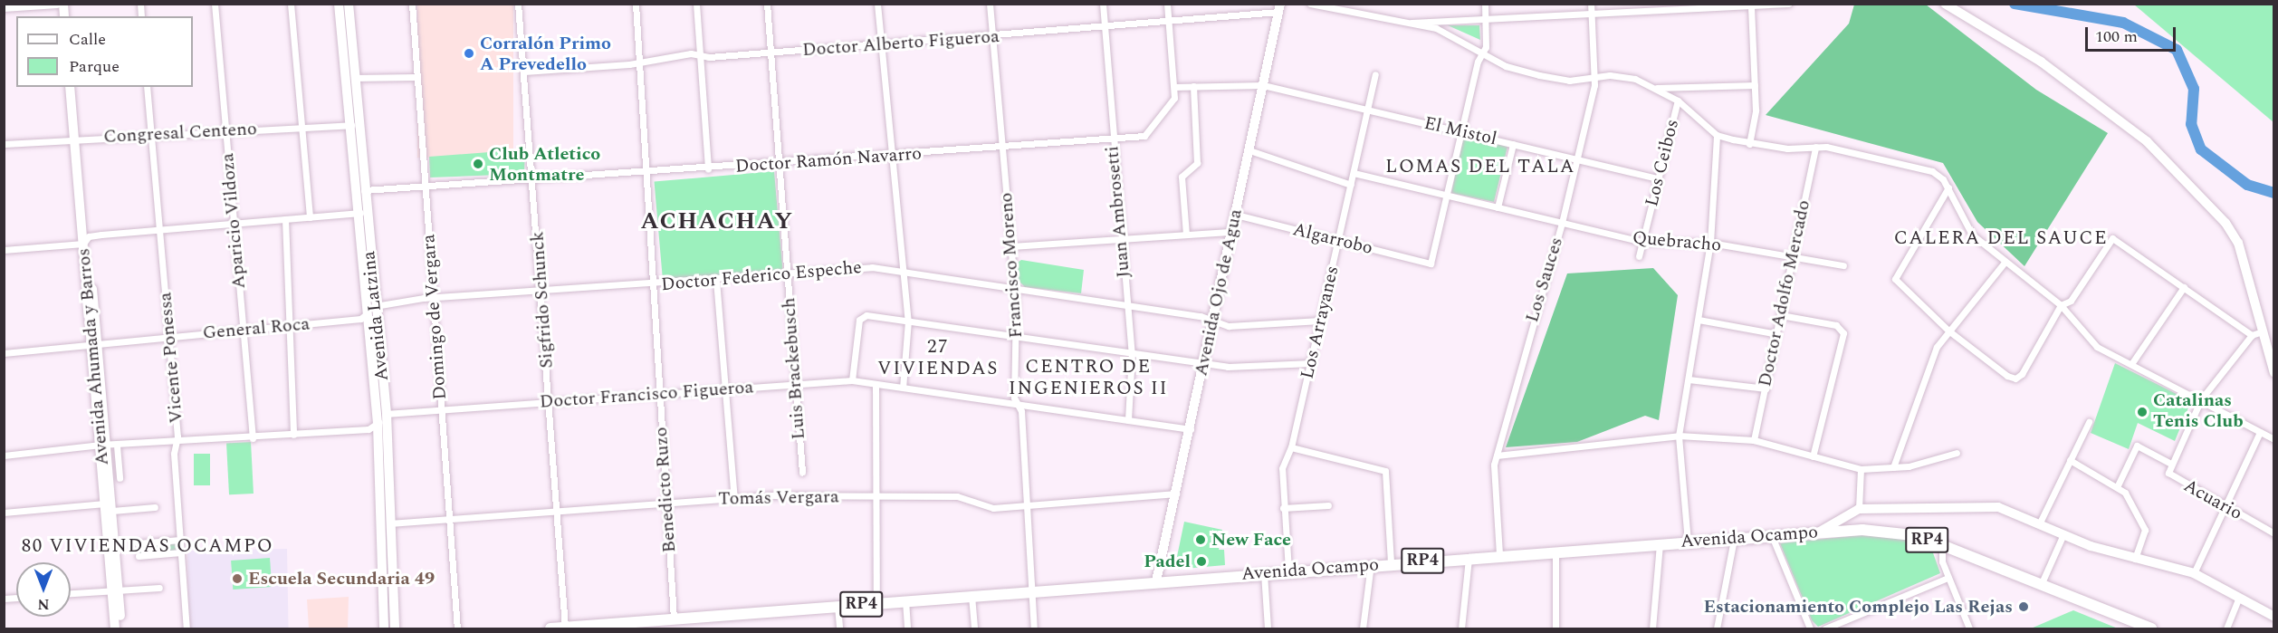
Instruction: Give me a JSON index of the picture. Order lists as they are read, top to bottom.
{
  "streets": {
    "main road": ["Avenida Ocampo", "RP4"],
    "street": [
      "Doctor Alberto Figueroa",
      "El Mistol",
      "Congresal Centeno",
      "Doctor Ramón Navarro",
      "Los Ceibos",
      "Juan Ambrosetti",
      "Aparicio Vildoza",
      "Algarrobo",
      "Quebracho",
      "Francisco Moreno",
      "Doctor Federico Espeche",
      "Los Sauces",
      "Avenida Ojo de Agua",
      "Doctor Adolfo Mercado",
      "Sigfrido Schunck",
      "Avenida Latzina",
      "Domingo de Vergara",
      "Los Arrayanes",
      "General Roca",
      "Avenida Ahumada y Barros",
      "Vicente Ponessa",
      "Luis Brackebusch",
      "Doctor Francisco Figueroa",
      "Benedicto Ruzo",
      "Tomás Vergara",
      "Acuario"
    ]
  },
  "crossings": [
    ["Doctor Alberto Figueroa", "Juan Ambrosetti"],
    ["Doctor Alberto Figueroa", "Francisco Moreno"],
    ["Doctor Alberto Figueroa", "Avenida Ojo de Agua"],
    ["Doctor Alberto Figueroa", "Sigfrido Schunck"],
    ["Doctor Alberto Figueroa", "Luis Brackebusch"],
    ["Doctor Alberto Figueroa", "Benedicto Ruzo"],
    ["El Mistol", "Los Ceibos"],
    ["El Mistol", "Los Sauces"],
    ["El Mistol", "Avenida Ojo de Agua"],
    ["El Mistol", "Los Arrayanes"],
    ["Congresal Centeno", "Aparicio Vildoza"],
    ["Congresal Centeno", "Avenida Latzina"],
    ["Congresal Centeno", "Avenida Ahumada y Barros"],
    ["Congresal Centeno", "Vicente Ponessa"],
    ["Doctor Ramón Navarro", "Juan Ambrosetti"],
    ["Doctor Ramón Navarro", "Francisco Moreno"],
    ["Doctor Ramón Navarro", "Sigfrido Schunck"],
    ["Doctor Ramón Navarro", "Avenida Latzina"],
    ["Doctor Ramón Navarro", "Domingo de Vergara"],
    ["Doctor Ramón Navarro", "Luis Brackebusch"],
    ["Doctor Ramón Navarro", "Benedicto Ruzo"],
    ["Los Ceibos", "Quebracho"],
    ["Juan Ambrosetti", "Doctor Federico Espeche"],
    ["Juan Ambrosetti", "Doctor Francisco Figueroa"],
    ["Aparicio Vildoza", "General Roca"],
    ["Algarrobo", "Quebracho"],
    ["Algarrobo", "Avenida Ojo de Agua"],
    ["Algarrobo", "Los Arrayanes"],
    ["Quebracho", "Los Sauces"],
    ["Quebracho", "Doctor Adolfo Mercado"],
    ["Quebracho", "Los Arrayanes"],
    ["Francisco Moreno", "Doctor Federico Espeche"],
    ["Francisco Moreno", "Doctor Francisco Figueroa"],
    ["Francisco Moreno", "Tomás Vergara"],
    ["Francisco Moreno", "Avenida Ocampo"],
    ["Doctor Federico Espeche", "Avenida Ojo de Agua"],
    ["Doctor Federico Espeche", "Sigfrido Schunck"],
    ["Doctor Federico Espeche", "Avenida Latzina"],
    ["Doctor Federico Espeche", "Domingo de Vergara"],
    ["Doctor Federico Espeche", "Los Arrayanes"],
    ["Doctor Federico Espeche", "Luis Brackebusch"],
    ["Doctor Federico Espeche", "Benedicto Ruzo"],
    ["Los Sauces", "Avenida Ocampo"],
    ["Avenida Ojo de Agua", "Doctor Francisco Figueroa"],
    ["Avenida Ojo de Agua", "Tomás Vergara"],
    ["Avenida Ojo de Agua", "Avenida Ocampo"],
    ["Sigfrido Schunck", "Doctor Francisco Figueroa"],
    ["Sigfrido Schunck", "Tomás Vergara"],
    ["Sigfrido Schunck", "Avenida Ocampo"],
    ["Avenida Latzina", "General Roca"],
    ["Avenida Latzina", "Doctor Francisco Figueroa"],
    ["Avenida Latzina", "Tomás Vergara"],
    ["Domingo de Vergara", "Doctor Francisco Figueroa"],
    ["Domingo de Vergara", "Tomás Vergara"],
    ["Los Arrayanes", "Avenida Ocampo"],
    ["General Roca", "Avenida Ahumada y Barros"],
    ["General Roca", "Vicente Ponessa"],
    ["Luis Brackebusch", "Doctor Francisco Figueroa"],
    ["Doctor Francisco Figueroa", "Benedicto Ruzo"],
    ["Benedicto Ruzo", "Tomás Vergara"],
    ["Benedicto Ruzo", "Avenida Ocampo"]
  ],
  "districts": [
    "LOMAS DEL TALA",
    "ACHACHAY",
    "CALERA DEL SAUCE",
    "27 VIVIENDAS",
    "CENTRO DE INGENIEROS II",
    "80 VIVIENDAS OCAMPO"
  ],
  "places": [
    "Corralón Primo A Prevedello",
    "Club Atletico Montmatre",
    "Catalinas Tenis Club",
    "New Face",
    "Padel",
    "Escuela Secundaria 49",
    "Estacionamiento Complejo Las Rejas"
  ],
  "legend": ["Calle", "Parque"],
  "scale_bar": "100 m",
  "north": "bottom"
}
